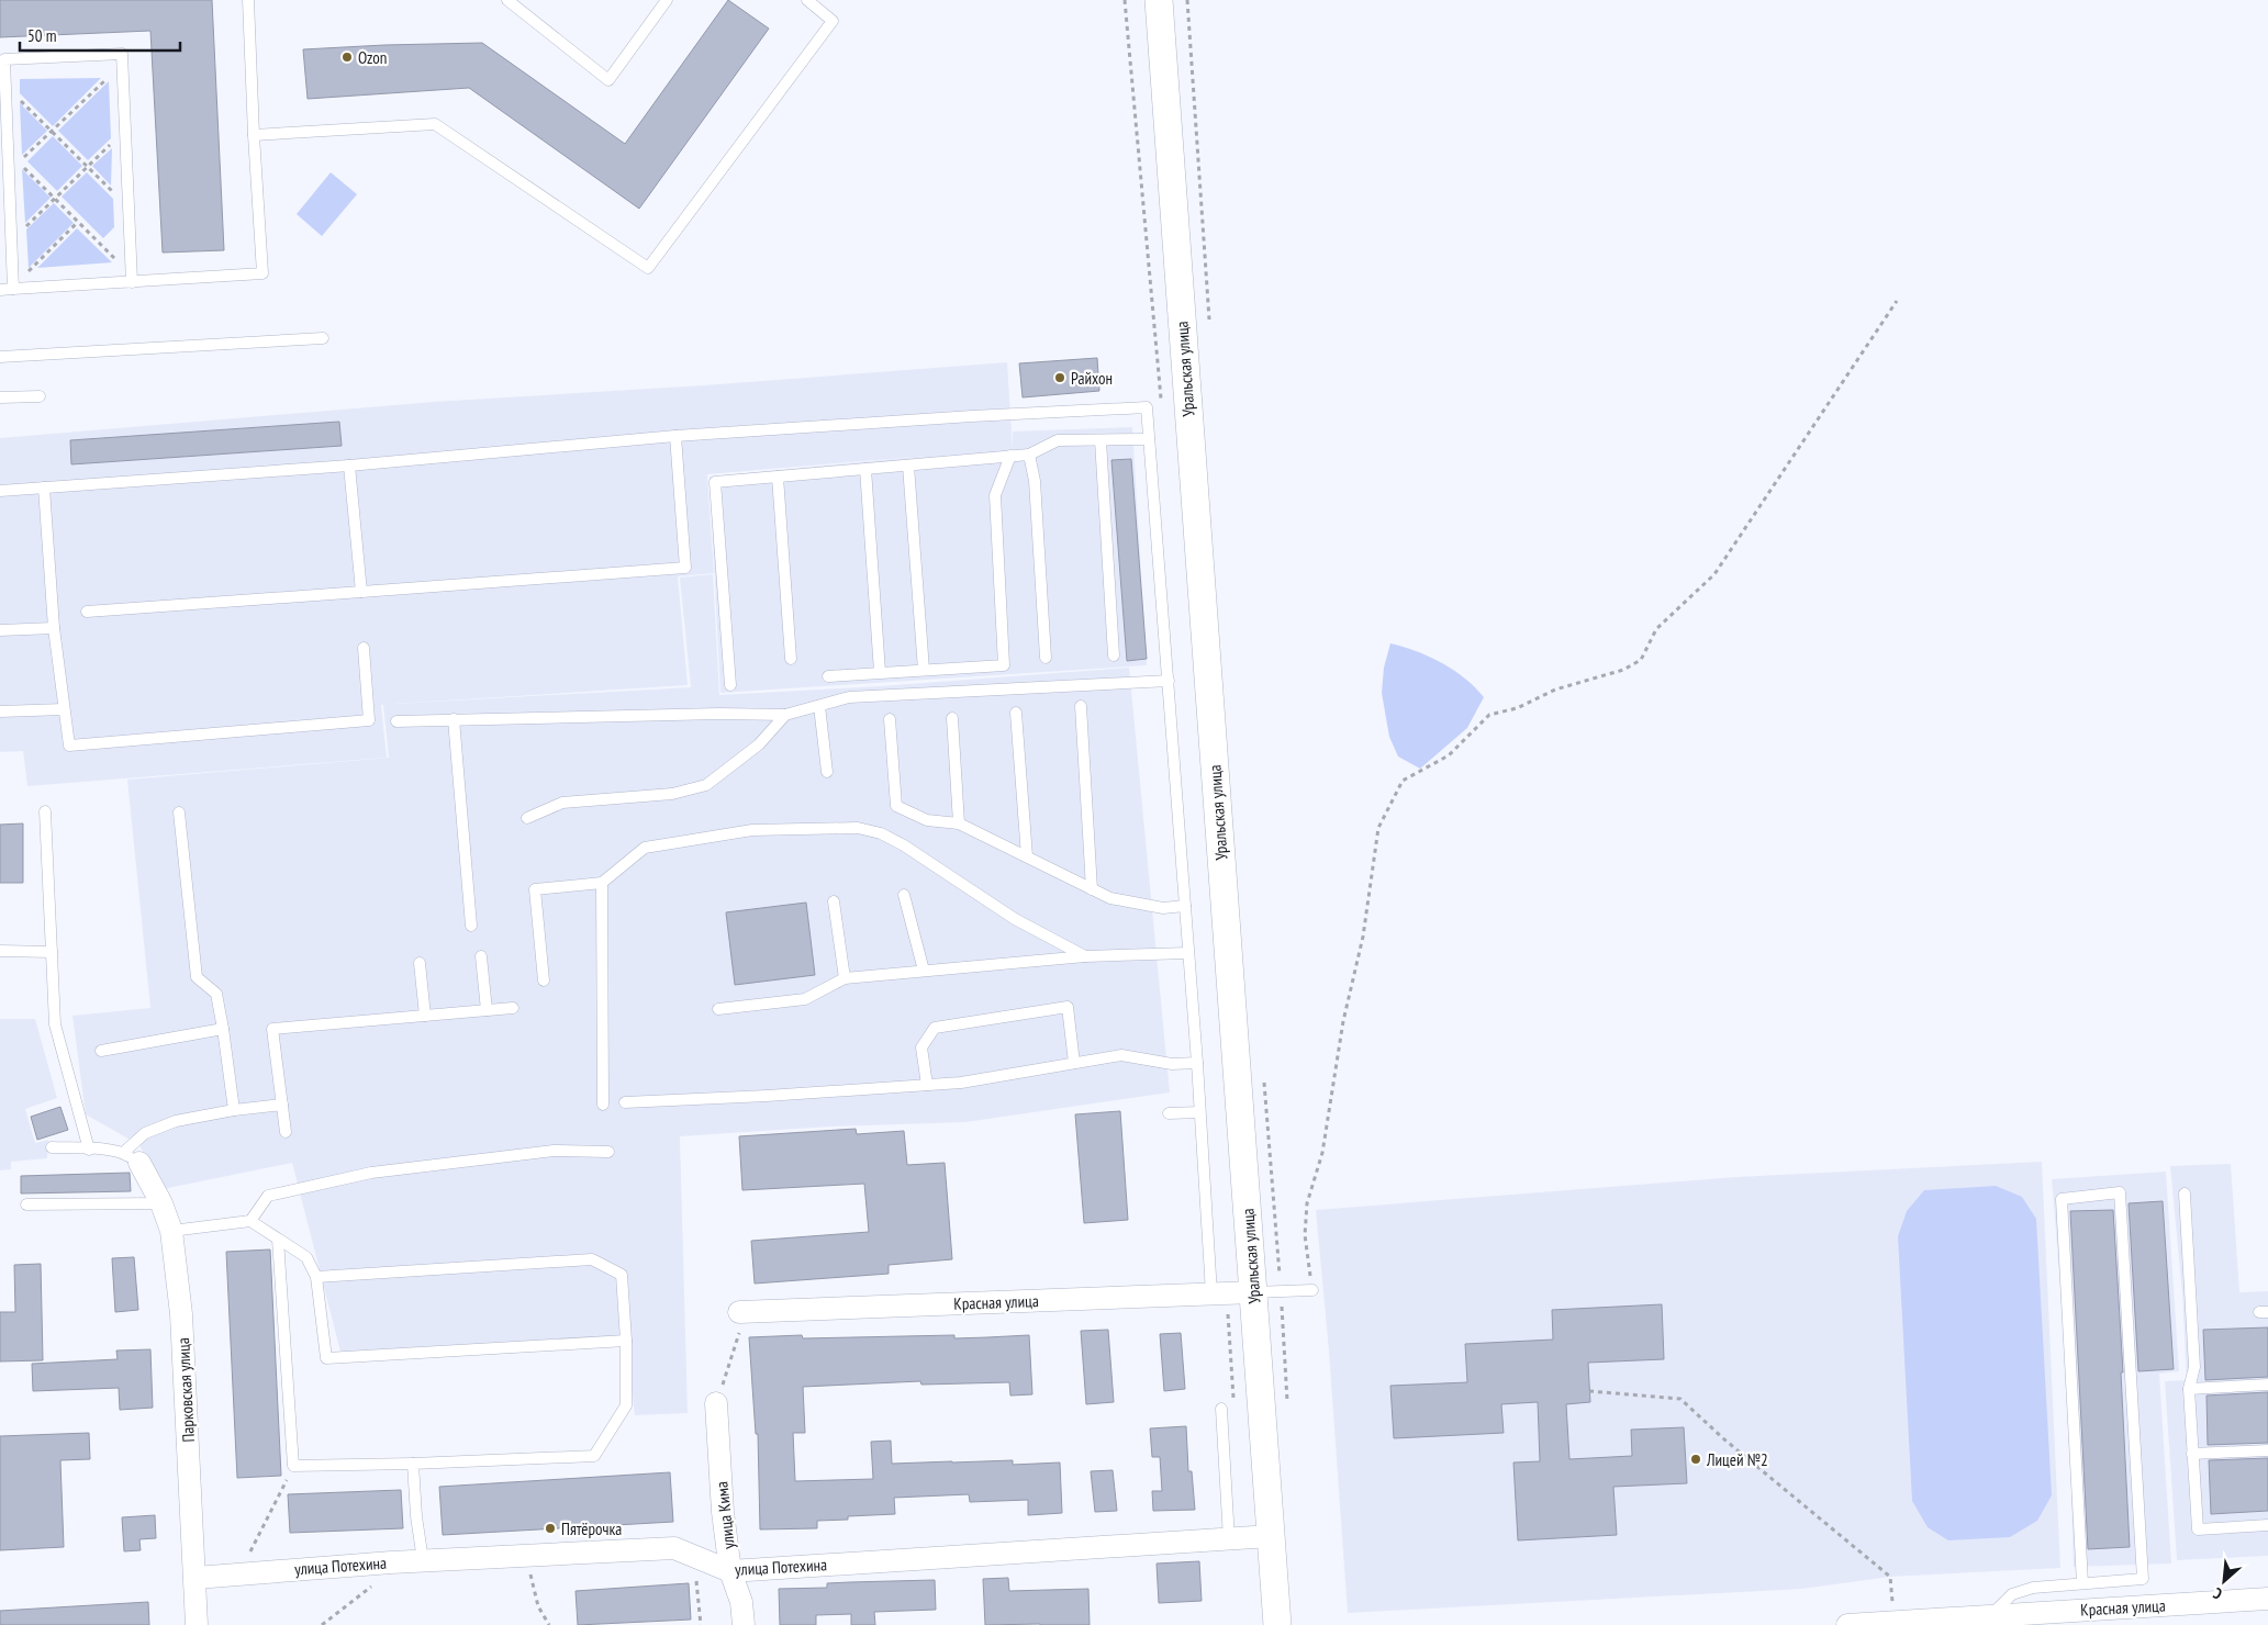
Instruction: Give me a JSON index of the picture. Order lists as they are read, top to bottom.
{
  "streets": {
    "street": [
      "Уральская улица",
      "Красная улица",
      "Парковская улица",
      "улица Кима",
      "улица Потехина"
    ]
  },
  "crossings": [
    ["Уральская улица", "Красная улица"],
    ["Уральская улица", "улица Потехина"],
    ["Парковская улица", "улица Потехина"],
    ["улица Кима", "улица Потехина"]
  ],
  "places": [
    "Ozon",
    "Райхон",
    "Лицей №2",
    "Пятёрочка"
  ],
  "scale_bar": "50 m",
  "north": "bottom left"
}
